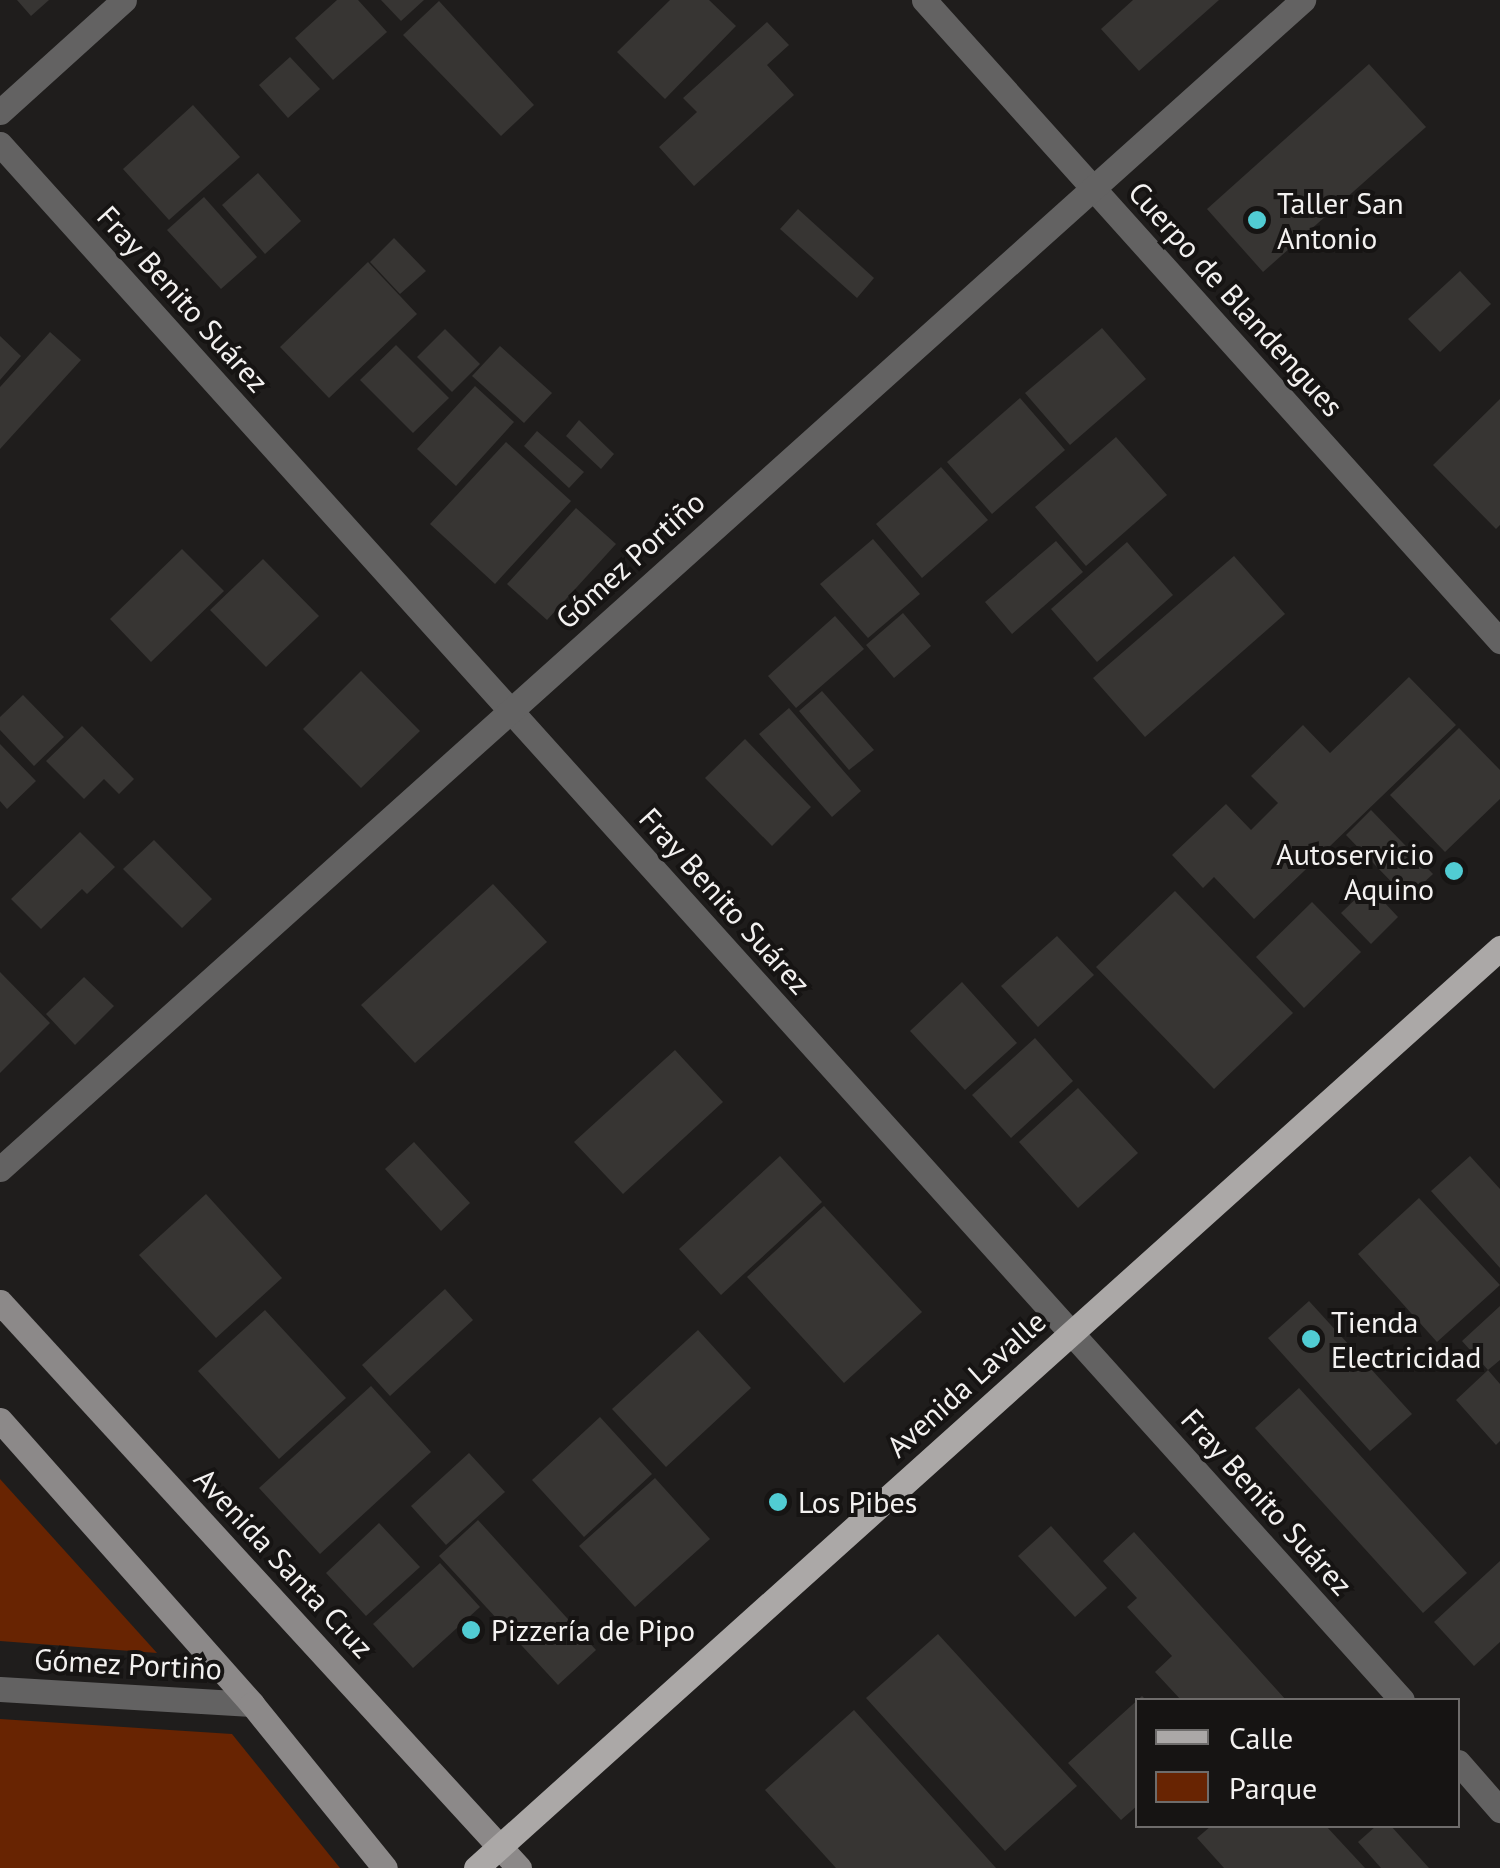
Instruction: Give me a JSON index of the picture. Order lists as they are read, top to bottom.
{
  "streets": {
    "main road": ["Avenida Lavalle", "Avenida Santa Cruz"],
    "street": ["Fray Benito Suárez", "Cuerpo de Blandengues", "Gómez Portiño"]
  },
  "crossings": [
    ["Fray Benito Suárez", "Gómez Portiño"],
    ["Fray Benito Suárez", "Avenida Lavalle"],
    ["Cuerpo de Blandengues", "Gómez Portiño"],
    ["Avenida Lavalle", "Avenida Santa Cruz"]
  ],
  "places": [
    "Taller San Antonio",
    "Autoservicio Aquino",
    "Tienda Electricidad",
    "Los Pibes",
    "Pizzería de Pipo"
  ],
  "legend": ["Calle", "Parque"]
}
